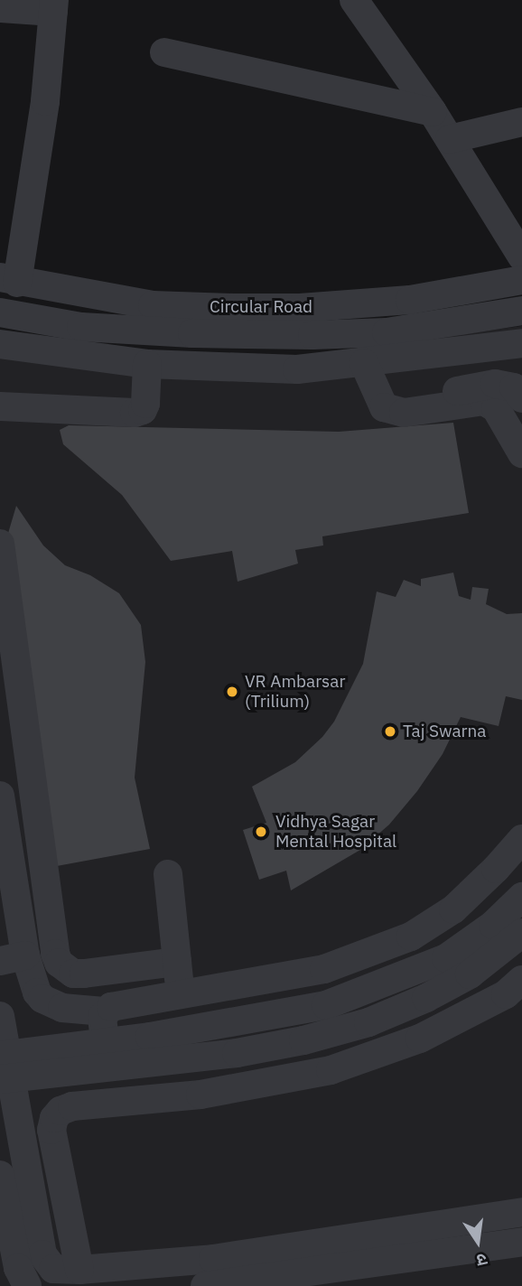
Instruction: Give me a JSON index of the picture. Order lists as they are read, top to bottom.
{
  "streets": {
    "street": ["Circular Road"]
  },
  "places": ["VR Ambarsar (Trilium)", "Taj Swarna", "Vidhya Sagar Mental Hospital"],
  "north": "bottom"
}
